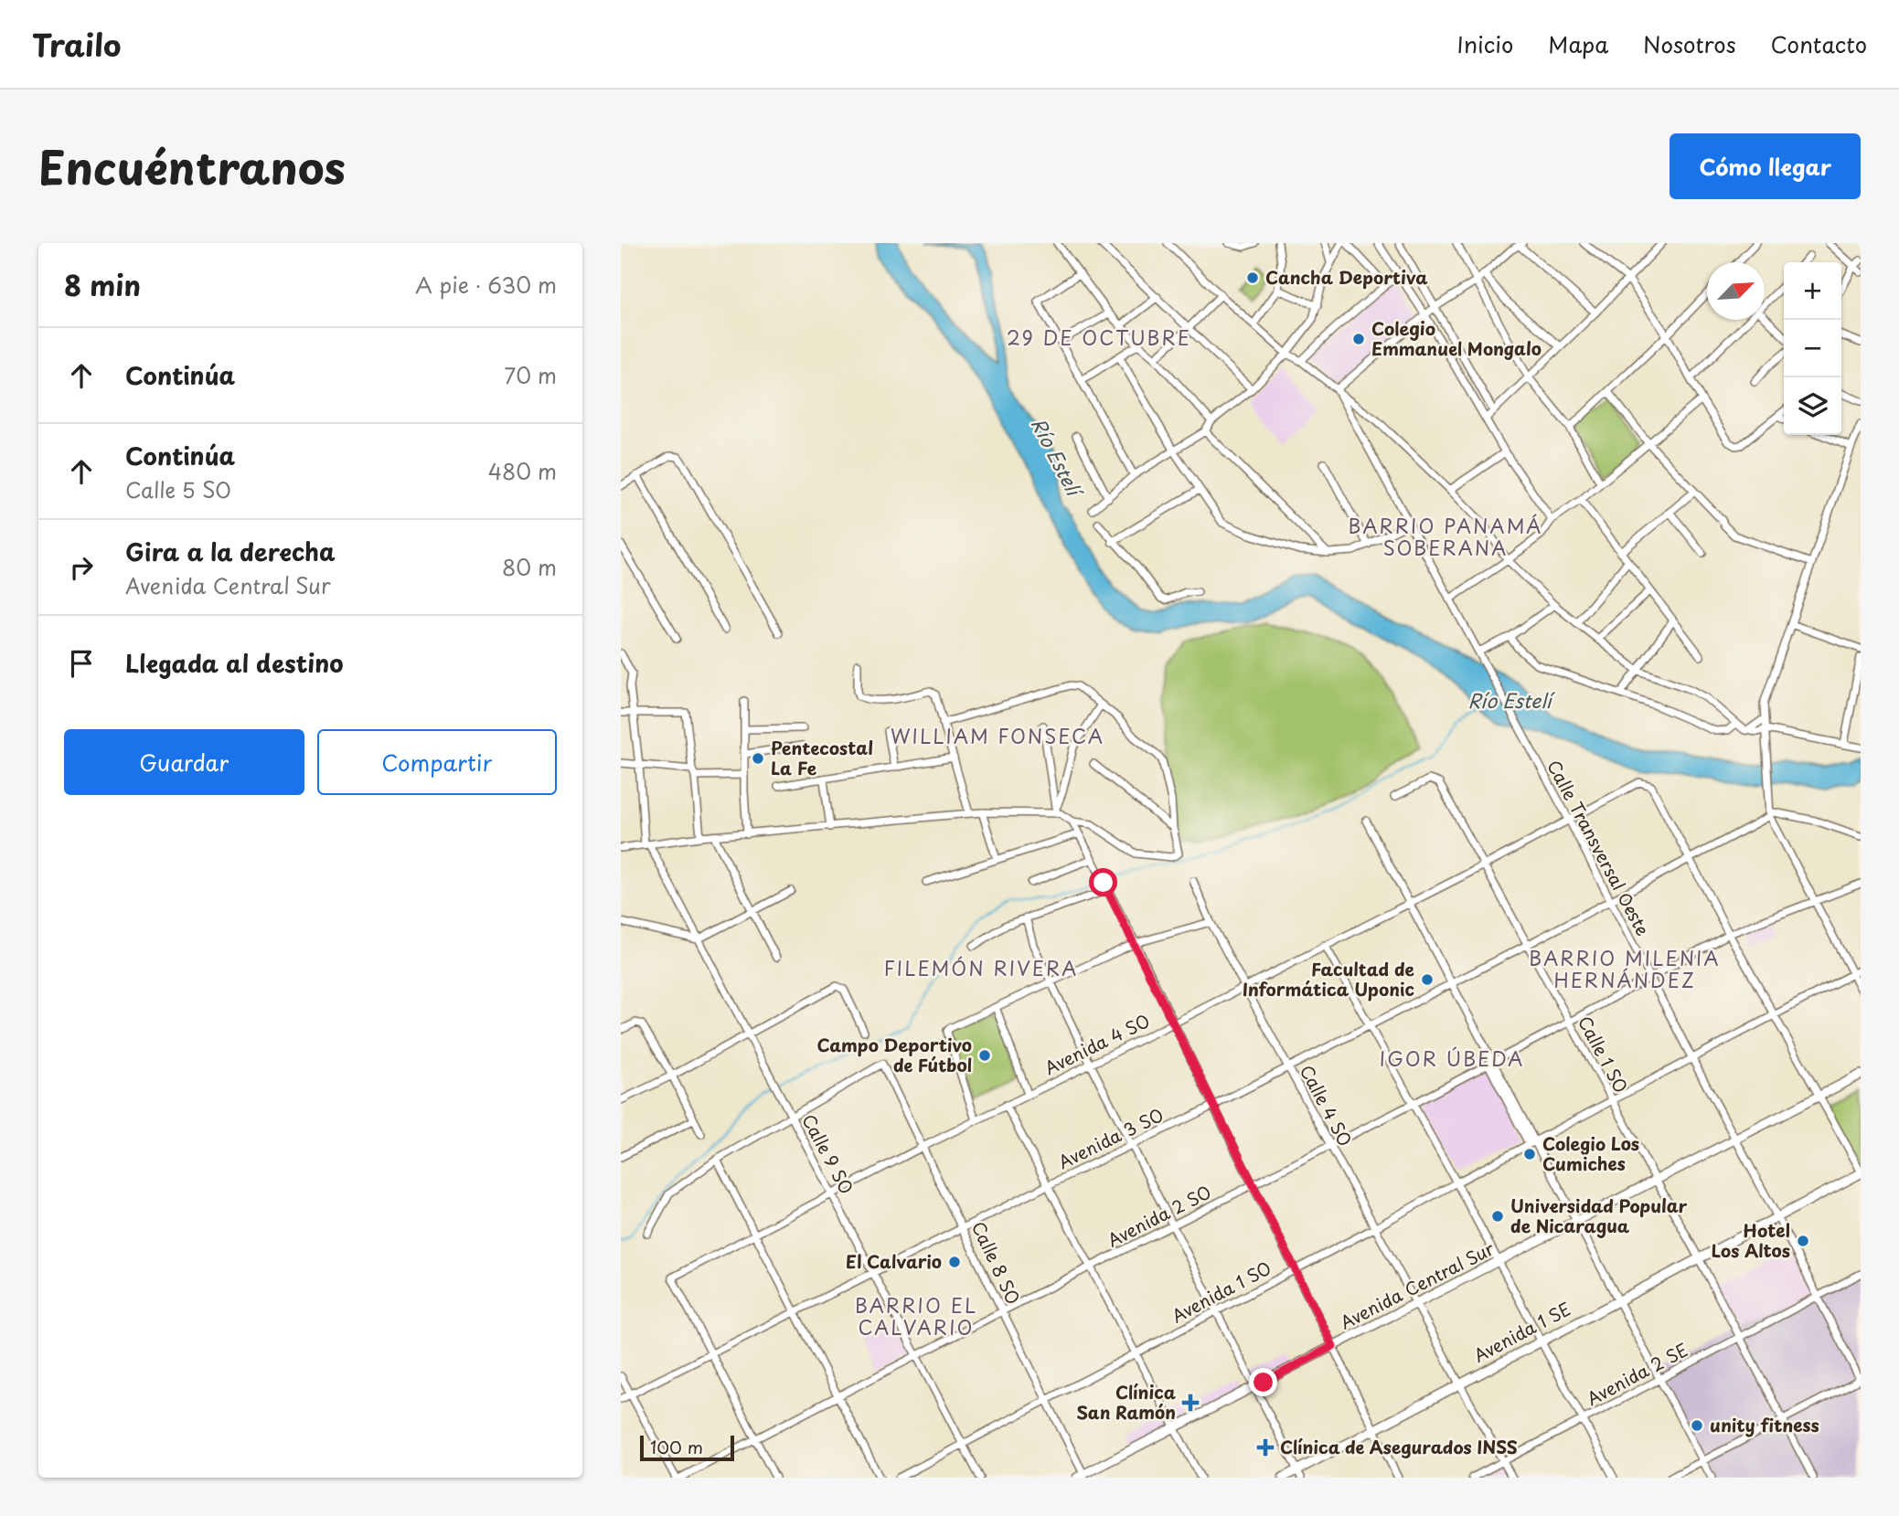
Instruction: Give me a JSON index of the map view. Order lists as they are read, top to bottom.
{
  "streets": {
    "street": [
      "Calle Transversal Oeste",
      "Avenida 4 SO",
      "Calle 1 SO",
      "Calle 4 SO",
      "Avenida 3 SO",
      "Calle 9 SO",
      "Avenida 2 SO",
      "Calle 8 SO",
      "Avenida Central Sur",
      "Avenida 1 SO",
      "Avenida 1 SE",
      "Avenida 2 SE"
    ]
  },
  "crossings": [
    ["Calle Transversal Oeste", "Avenida 4 SO"],
    ["Calle Transversal Oeste", "Avenida 3 SO"],
    ["Calle Transversal Oeste", "Avenida 2 SO"],
    ["Calle Transversal Oeste", "Avenida Central Sur"],
    ["Calle Transversal Oeste", "Avenida 1 SO"],
    ["Calle Transversal Oeste", "Avenida 1 SE"],
    ["Calle Transversal Oeste", "Avenida 2 SE"],
    ["Avenida 4 SO", "Calle 1 SO"],
    ["Avenida 4 SO", "Calle 4 SO"],
    ["Avenida 4 SO", "Avenida 3 SO"],
    ["Avenida 4 SO", "Calle 9 SO"],
    ["Avenida 4 SO", "Calle 8 SO"],
    ["Calle 1 SO", "Avenida 3 SO"],
    ["Calle 1 SO", "Avenida 2 SO"],
    ["Calle 1 SO", "Avenida Central Sur"],
    ["Calle 1 SO", "Avenida 1 SO"],
    ["Calle 1 SO", "Avenida 1 SE"],
    ["Calle 1 SO", "Avenida 2 SE"],
    ["Calle 4 SO", "Avenida 3 SO"],
    ["Calle 4 SO", "Avenida 2 SO"],
    ["Calle 4 SO", "Avenida Central Sur"],
    ["Calle 4 SO", "Avenida 1 SO"],
    ["Calle 4 SO", "Avenida 1 SE"],
    ["Calle 4 SO", "Avenida 2 SE"],
    ["Avenida 3 SO", "Calle 9 SO"],
    ["Avenida 3 SO", "Calle 8 SO"],
    ["Calle 9 SO", "Avenida 2 SO"],
    ["Calle 9 SO", "Calle 8 SO"],
    ["Calle 9 SO", "Avenida 1 SO"],
    ["Avenida 2 SO", "Calle 8 SO"],
    ["Calle 8 SO", "Avenida Central Sur"],
    ["Calle 8 SO", "Avenida 1 SO"]
  ],
  "districts": [
    "29 DE OCTUBRE",
    "BARRIO PANAMÁ SOBERANA",
    "WILLIAM FONSECA",
    "BARRIO MILENIA HERNÁNDEZ",
    "FILEMÓN RIVERA",
    "IGOR ÚBEDA",
    "BARRIO EL CALVARIO"
  ],
  "water": ["Río Estelí"],
  "places": {
    "other": [
      "Cancha Deportiva",
      "Colegio Emmanuel Mongalo",
      "Pentecostal La Fe",
      "Facultad de Informática Uponic",
      "Campo Deportivo de Fútbol",
      "Colegio Los Cumiches",
      "Universidad Popular de Nicaragua",
      "Hotel Los Altos",
      "El Calvario",
      "unity fitness"
    ],
    "health": ["Clínica San Ramón", "Clínica de Asegurados INSS"]
  },
  "scale_bar": "100 m",
  "north": "top right",
  "page": {
    "header": "Trailo",
    "nav": [
      "Inicio",
      "Mapa",
      "Nosotros",
      "Contacto"
    ],
    "title": "Encuéntranos",
    "buttons": [
      "Cómo llegar",
      ["Guardar", "Compartir"]
    ],
    "heading": ["8 min", "A pie · 630 m"],
    "map_buttons": ["+", "−"],
    "list": [
      ["Continúa", "70 m"],
      ["Continúa", "Calle 5 SO", "480 m"],
      ["Gira a la derecha", "Avenida Central Sur", "80 m"],
      "Llegada al destino"
    ],
    "scale": "100 m"
  }
}
